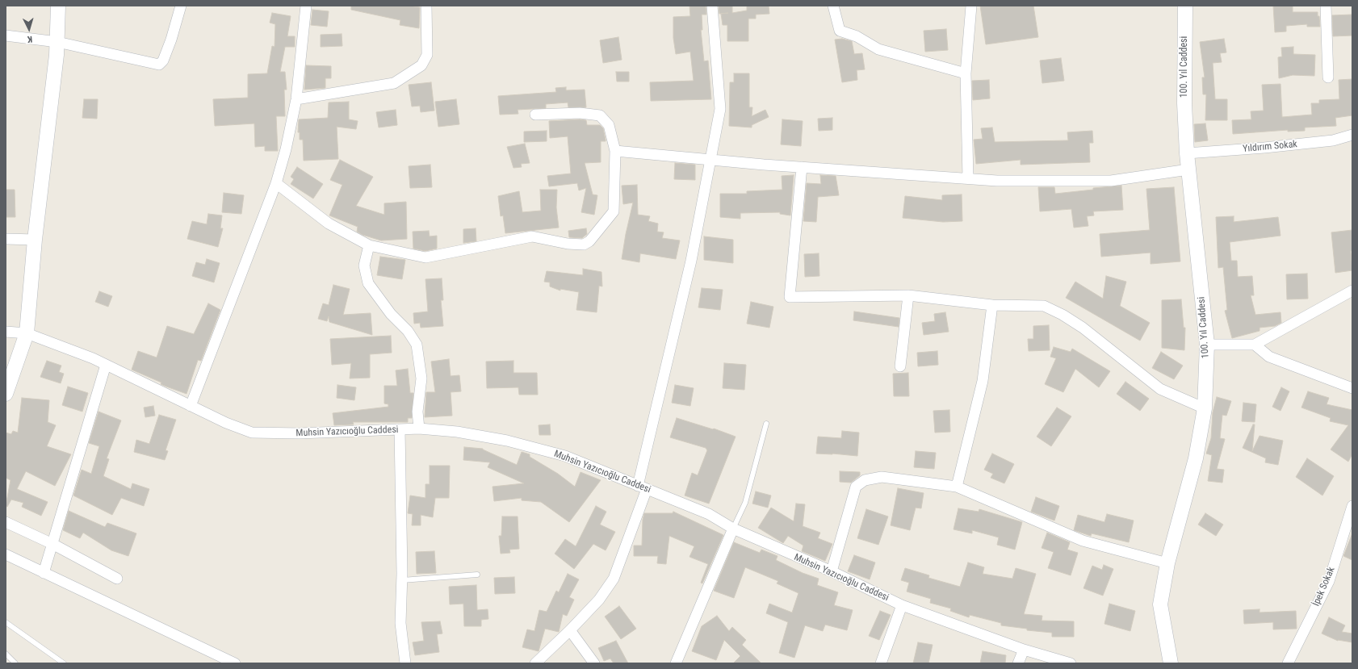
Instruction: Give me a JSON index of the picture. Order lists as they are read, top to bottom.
{
  "streets": {
    "street": [
      "100. Yıl Caddesi",
      "Yıldırım Sokak",
      "Muhsin Yazıcıoğlu Caddesi",
      "İpek Sokak"
    ]
  },
  "crossings": [
    ["100. Yıl Caddesi", "Yıldırım Sokak"]
  ],
  "north": "bottom"
}
